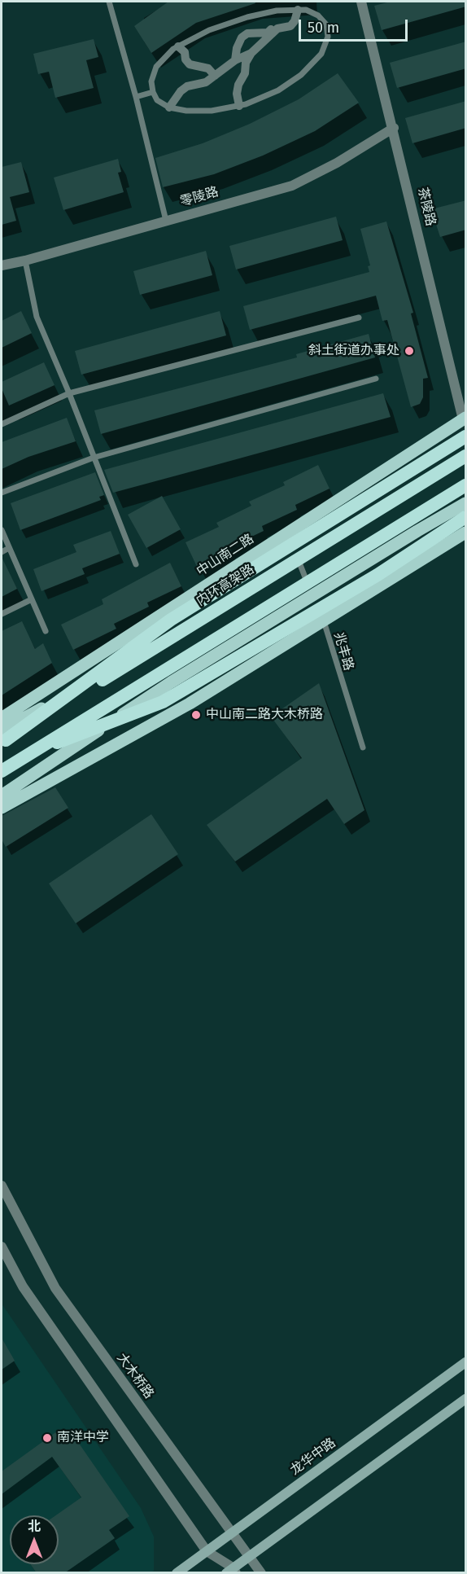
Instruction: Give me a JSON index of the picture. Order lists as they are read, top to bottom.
{
  "streets": {
    "highway": ["内环高架路"],
    "main road": ["中山南二路", "龙华中路"],
    "street": ["零陵路", "茶陵路", "大木桥路"],
    "lane": ["兆丰路"]
  },
  "crossings": [
    ["零陵路", "茶陵路"],
    ["茶陵路", "中山南二路"],
    ["大木桥路", "龙华中路"]
  ],
  "places": ["斜土街道办事处", "中山南二路大木桥路", "南洋中学"],
  "scale_bar": "50 m",
  "north": "top"
}
